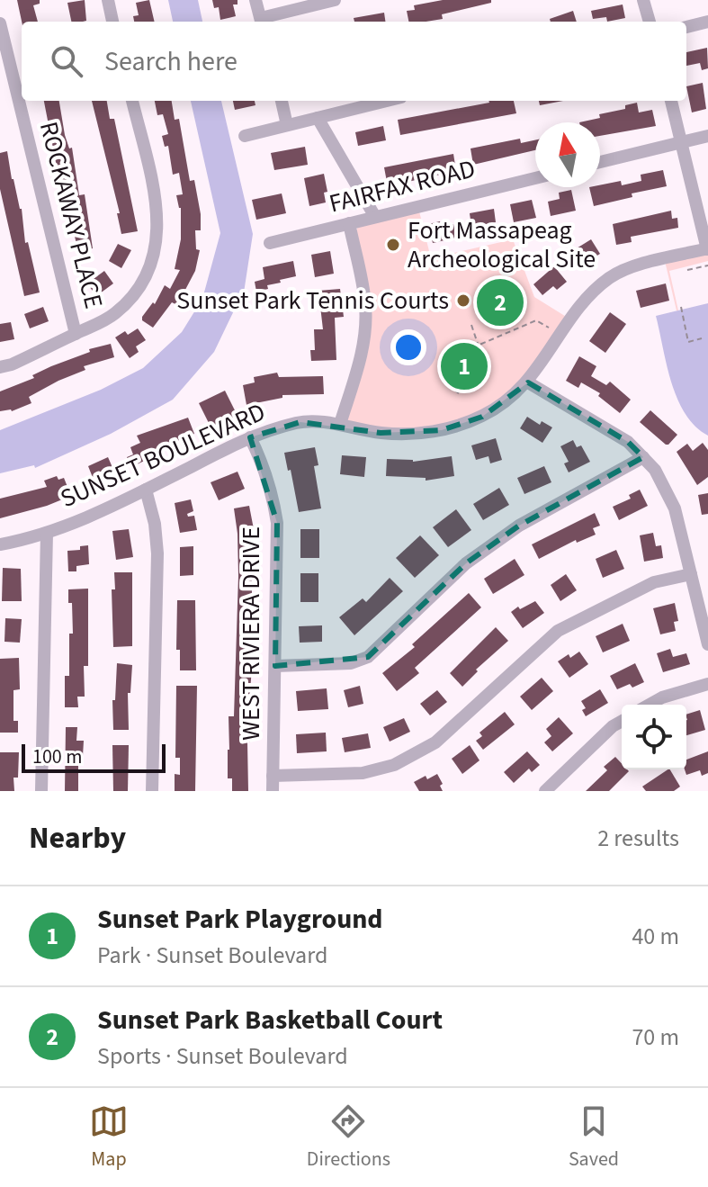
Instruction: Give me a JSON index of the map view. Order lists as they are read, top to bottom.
{
  "streets": {
    "street": [
      "FAIRFAX ROAD",
      "ROCKAWAY PLACE",
      "SUNSET BOULEVARD",
      "WEST RIVIERA DRIVE"
    ]
  },
  "crossings": [
    ["SUNSET BOULEVARD", "WEST RIVIERA DRIVE"]
  ],
  "places": ["Fort Massapeag Archeological Site", "Sunset Park Tennis Courts"],
  "scale_bar": "100 m",
  "north": "top",
  "page": {
    "search": "Search here",
    "pins": ["2", "1"],
    "scale": "100 m",
    "heading": ["Nearby", "2 results"],
    "list": [
      {
        "mark": "1",
        "name": "Sunset Park Playground",
        "note": "Park · Sunset Boulevard",
        "value": "40 m"
      },
      {
        "mark": "2",
        "name": "Sunset Park Basketball Court",
        "note": "Sports · Sunset Boulevard",
        "value": "70 m"
      }
    ],
    "nav": ["Map", "Directions", "Saved"]
  }
}
